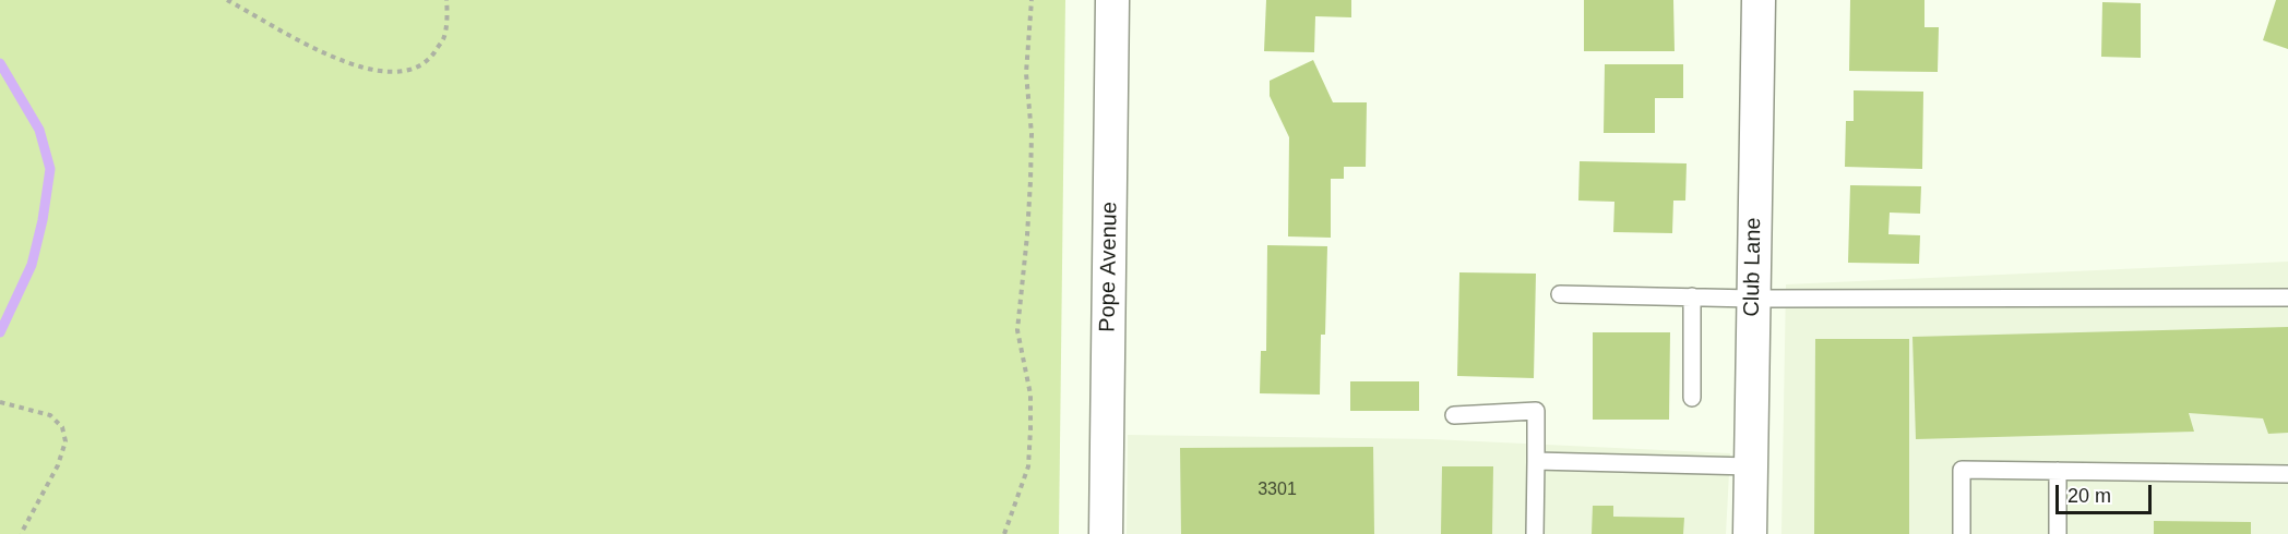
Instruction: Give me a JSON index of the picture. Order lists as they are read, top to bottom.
{
  "streets": {
    "street": ["Pope Avenue", "Club Lane"]
  },
  "house_numbers": ["3301"],
  "scale_bar": "20 m"
}
